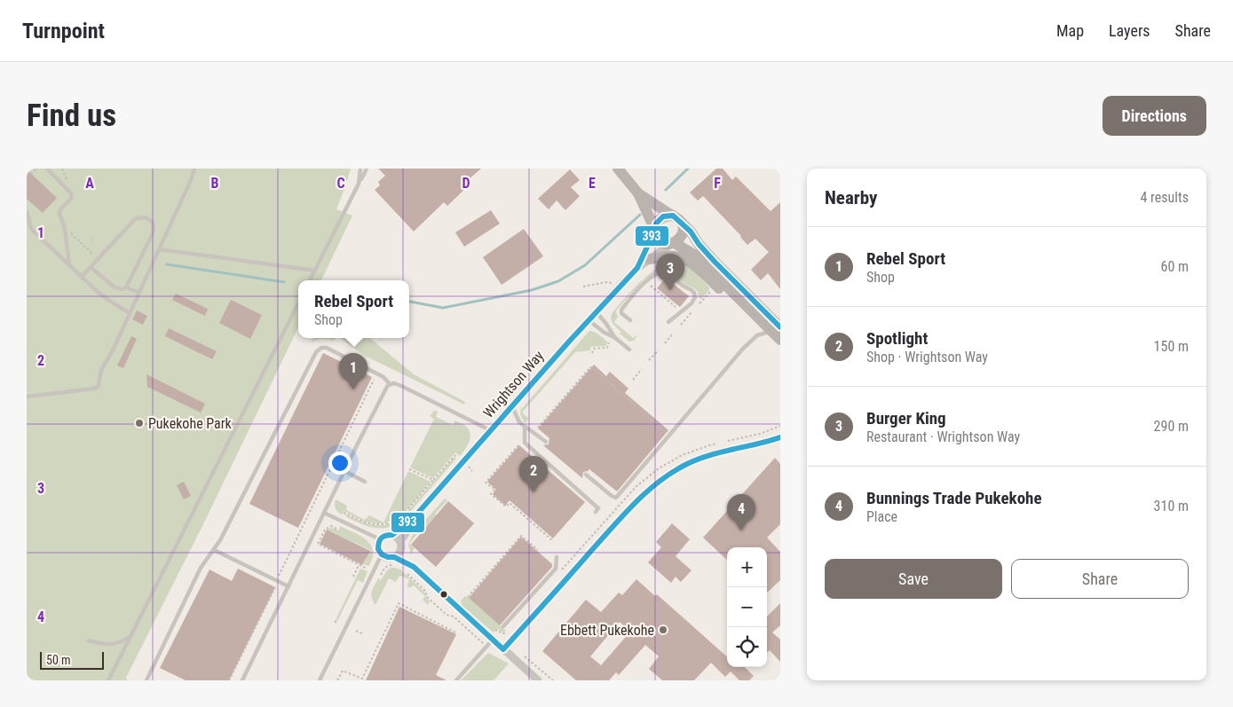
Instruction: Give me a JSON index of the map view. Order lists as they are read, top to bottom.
{
  "streets": {
    "street": ["Wrightson Way"]
  },
  "places": ["Pukekohe Park", "Ebbett Pukekohe"],
  "lines": ["transit line 393"],
  "scale_bar": "50 m",
  "page": {
    "header": "Turnpoint",
    "nav": ["Map", "Layers", "Share"],
    "buttons": [
      "Directions",
      ["Save", "Share"]
    ],
    "title": "Find us",
    "heading": ["Nearby", "4 results"],
    "list": [
      {
        "mark": "1",
        "name": "Rebel Sport",
        "note": "Shop",
        "value": "60 m"
      },
      {
        "mark": "2",
        "name": "Spotlight",
        "note": "Shop · Wrightson Way",
        "value": "150 m"
      },
      {
        "mark": "3",
        "name": "Burger King",
        "note": "Restaurant · Wrightson Way",
        "value": "290 m"
      },
      {
        "mark": "4",
        "name": "Bunnings Trade Pukekohe",
        "note": "Place",
        "value": "310 m"
      }
    ],
    "pins": [
      "3",
      "1",
      "2",
      "4"
    ],
    "popup": ["Rebel Sport", "Shop"],
    "map_buttons": ["+", "−"],
    "scale": "50 m"
  },
  "grid": {
    "columns": [
      "A",
      "B",
      "C",
      "D",
      "E",
      "F"
    ],
    "rows": [
      "1",
      "2",
      "3",
      "4"
    ]
  }
}
